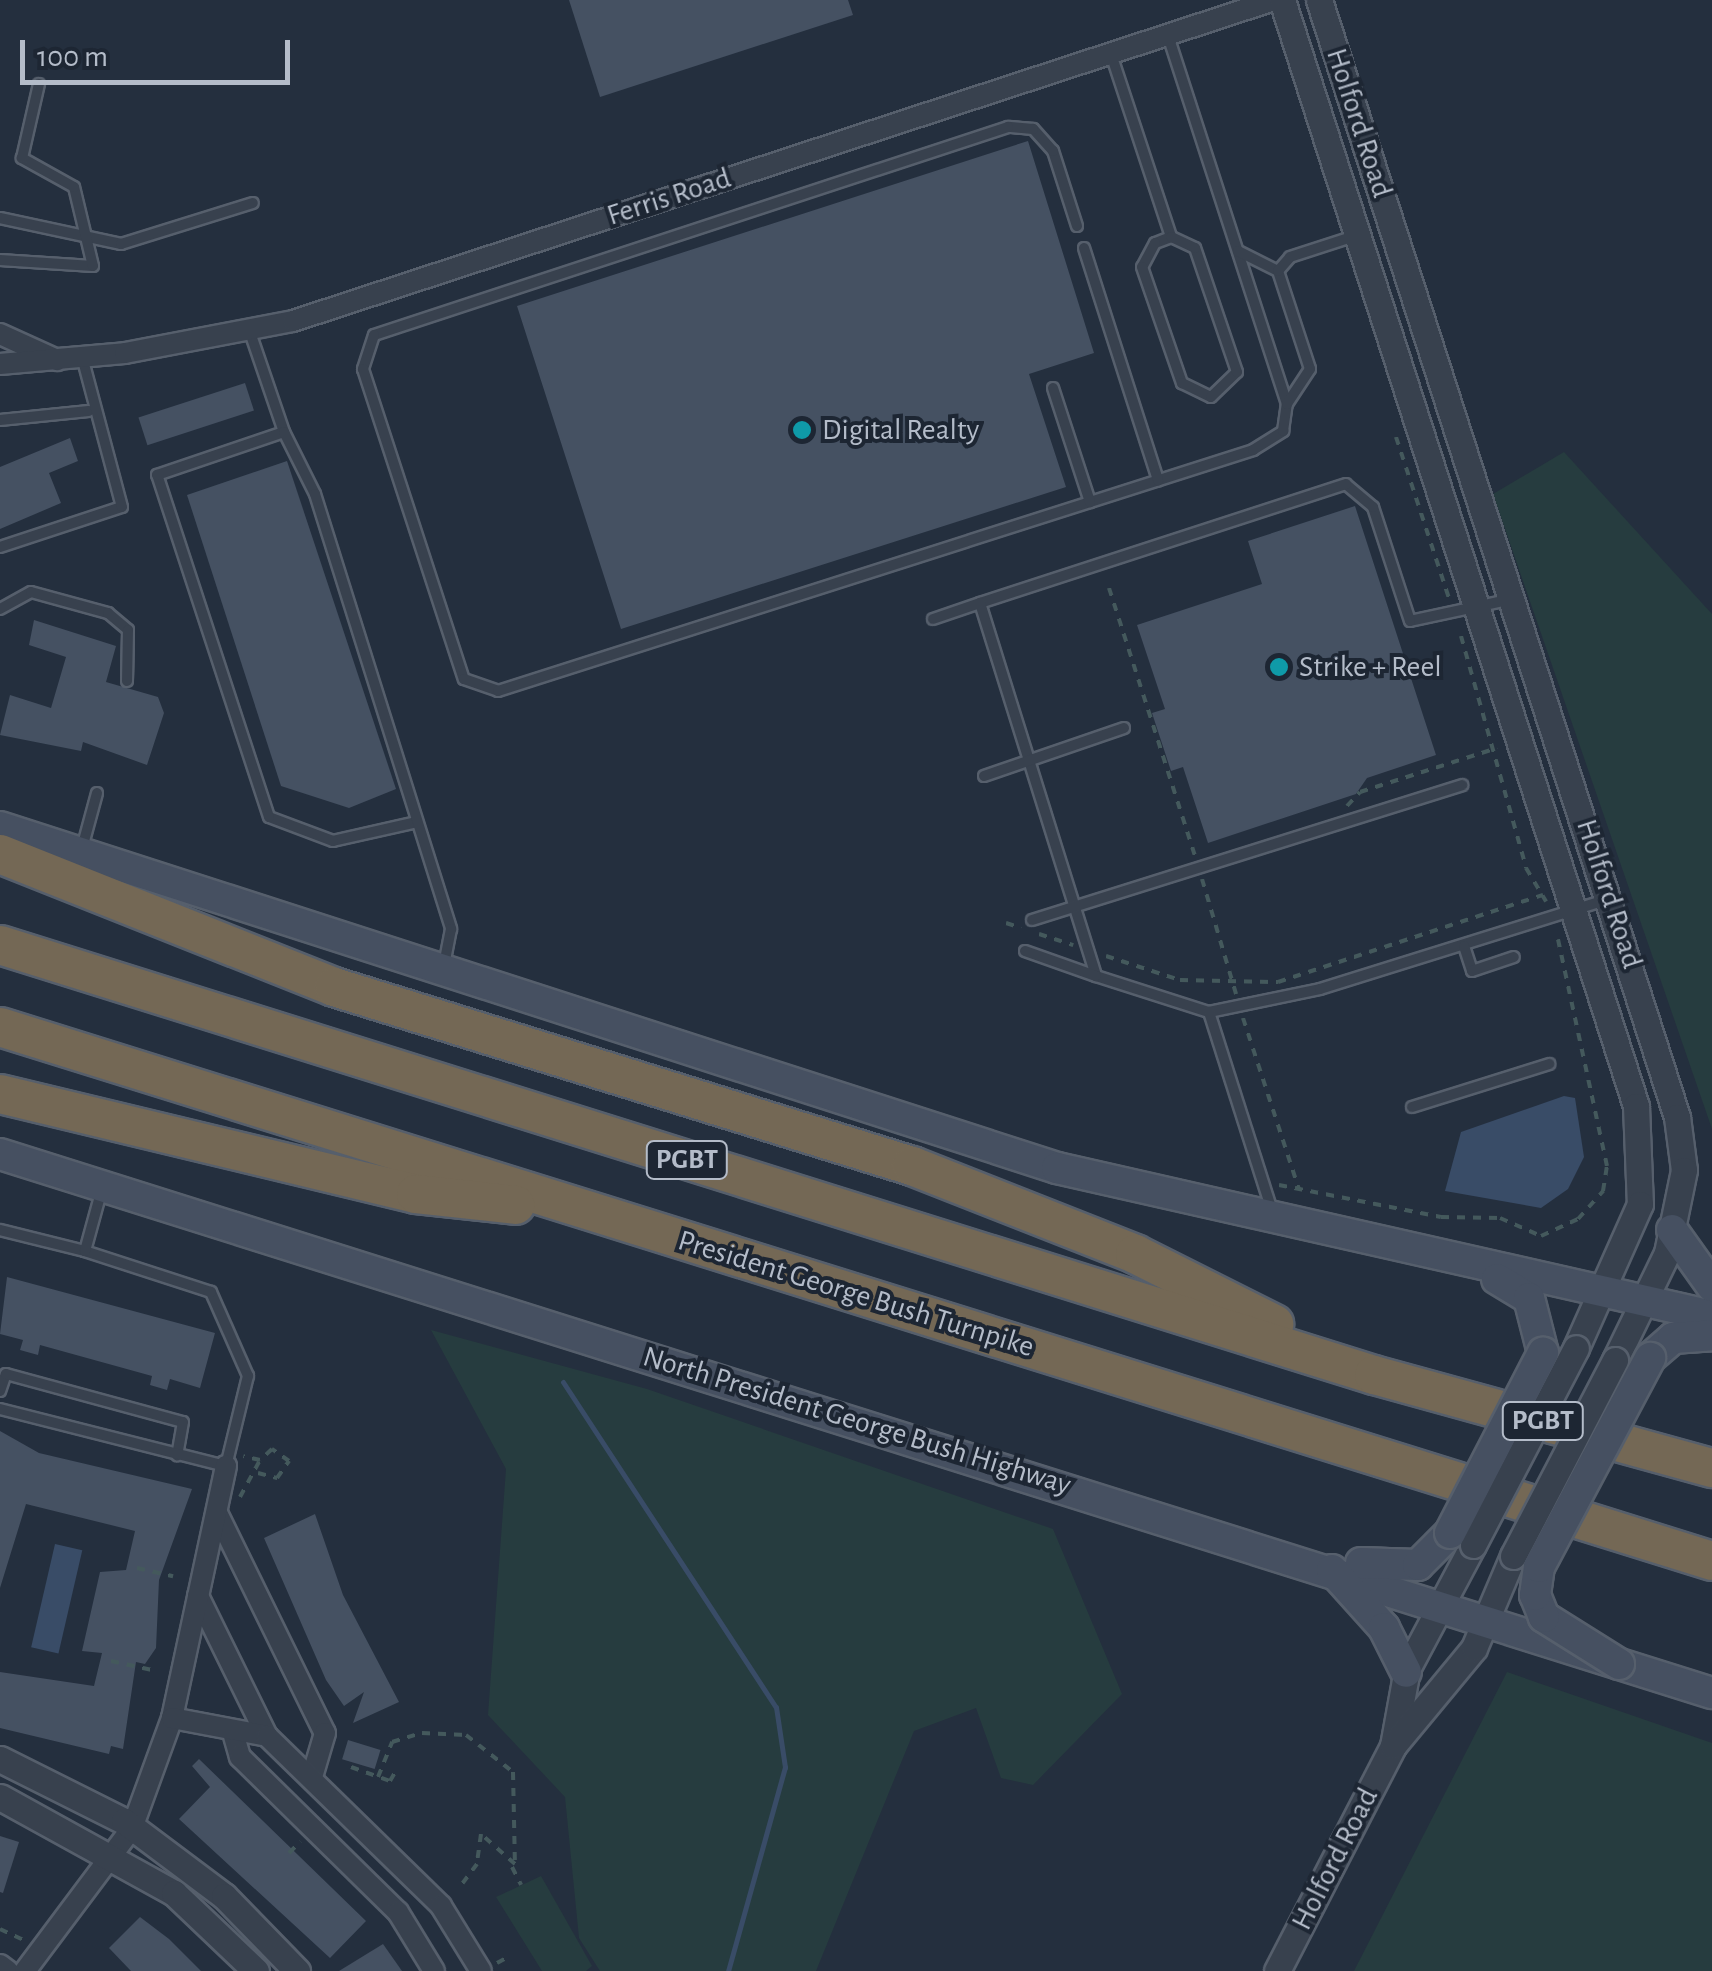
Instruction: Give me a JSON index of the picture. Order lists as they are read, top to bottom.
{
  "streets": {
    "highway": ["PGBT", "President George Bush Turnpike"],
    "main road": ["North President George Bush Highway"],
    "street": ["Holford Road", "Ferris Road"]
  },
  "crossings": [
    ["Holford Road", "North President George Bush Highway"]
  ],
  "places": ["Digital Realty", "Strike + Reel"],
  "scale_bar": "100 m"
}
